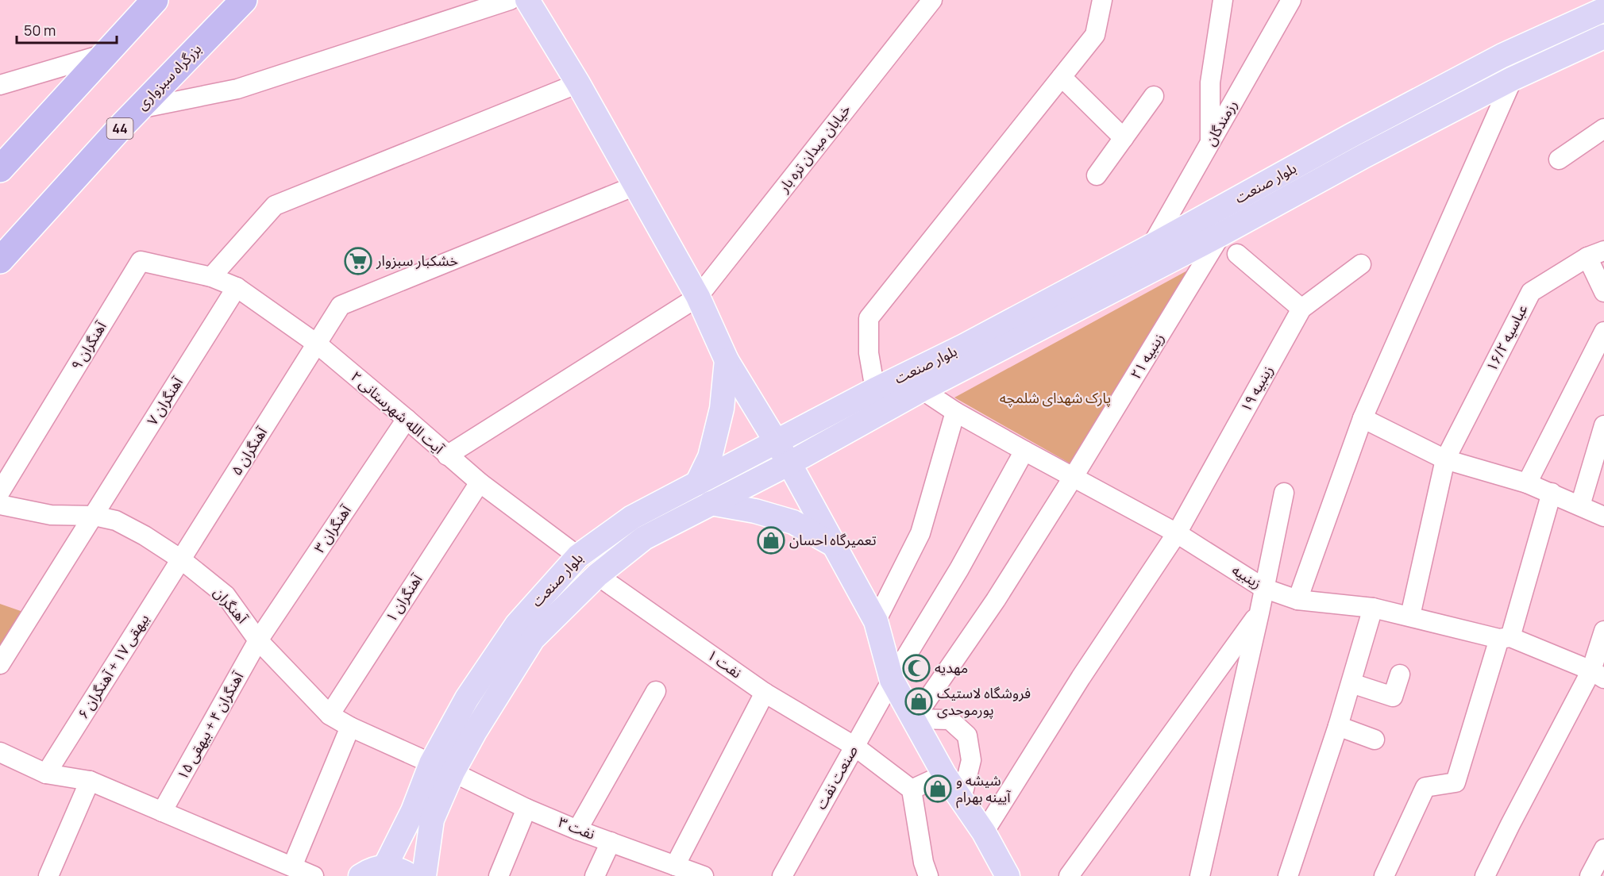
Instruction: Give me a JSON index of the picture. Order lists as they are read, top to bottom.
{
  "streets": {
    "highway": ["بزرگراه سبزواری", "44"],
    "main road": ["بلوار صنعت"],
    "street": [
      "رزمندگان",
      "خیابان میدان تره بار",
      "عباسیه ۱۶/۲",
      "آهنگران ۹",
      "زینبیه ۲۱",
      "زینبیه ۱۹",
      "آهنگران ۷",
      "آیت الله شهرستانی ۲",
      "آهنگران ۵",
      "آهنگران ۳",
      "زینبیه",
      "آهنگران ۱",
      "آهنگران",
      "نفت ۱",
      "بیهقی ۱۷ + آهنگران ۶",
      "آهنگران ۴ + بیهقی ۱۵",
      "صنعت نفت",
      "نفت ۳"
    ]
  },
  "crossings": [
    ["رزمندگان", "بلوار صنعت"],
    ["خیابان میدان تره بار", "آیت الله شهرستانی ۲"],
    ["بلوار صنعت", "زینبیه ۲۱"],
    ["بلوار صنعت", "آیت الله شهرستانی ۲"],
    ["بلوار صنعت", "زینبیه"],
    ["بلوار صنعت", "آهنگران"],
    ["بلوار صنعت", "نفت ۱"],
    ["بلوار صنعت", "نفت ۳"],
    ["عباسیه ۱۶/۲", "زینبیه"],
    ["آهنگران ۹", "آیت الله شهرستانی ۲"],
    ["زینبیه ۲۱", "زینبیه"],
    ["زینبیه ۱۹", "زینبیه"],
    ["آهنگران ۷", "آیت الله شهرستانی ۲"],
    ["آهنگران ۷", "آهنگران"],
    ["آیت الله شهرستانی ۲", "آهنگران ۵"],
    ["آیت الله شهرستانی ۲", "آهنگران ۳"],
    ["آیت الله شهرستانی ۲", "آهنگران ۱"],
    ["آهنگران ۵", "آهنگران"],
    ["آهنگران ۵", "بیهقی ۱۷ + آهنگران ۶"],
    ["آهنگران ۳", "آهنگران"],
    ["آهنگران ۳", "آهنگران ۴ + بیهقی ۱۵"],
    ["زینبیه", "صنعت نفت"],
    ["آهنگران ۱", "آهنگران"],
    ["آهنگران", "بیهقی ۱۷ + آهنگران ۶"],
    ["آهنگران", "آهنگران ۴ + بیهقی ۱۵"],
    ["آهنگران", "نفت ۳"],
    ["نفت ۱", "صنعت نفت"]
  ],
  "parks": ["پارک شهدای شلمچه"],
  "places": {
    "supermarket": ["خشکبار سبزوار"],
    "shop": ["تعمیرگاه احسان", "فروشگاه لاستیک پورموحدی", "شیشه و آیینه بهرام"],
    "mosque": ["مهدیه"]
  },
  "scale_bar": "50 m"
}
